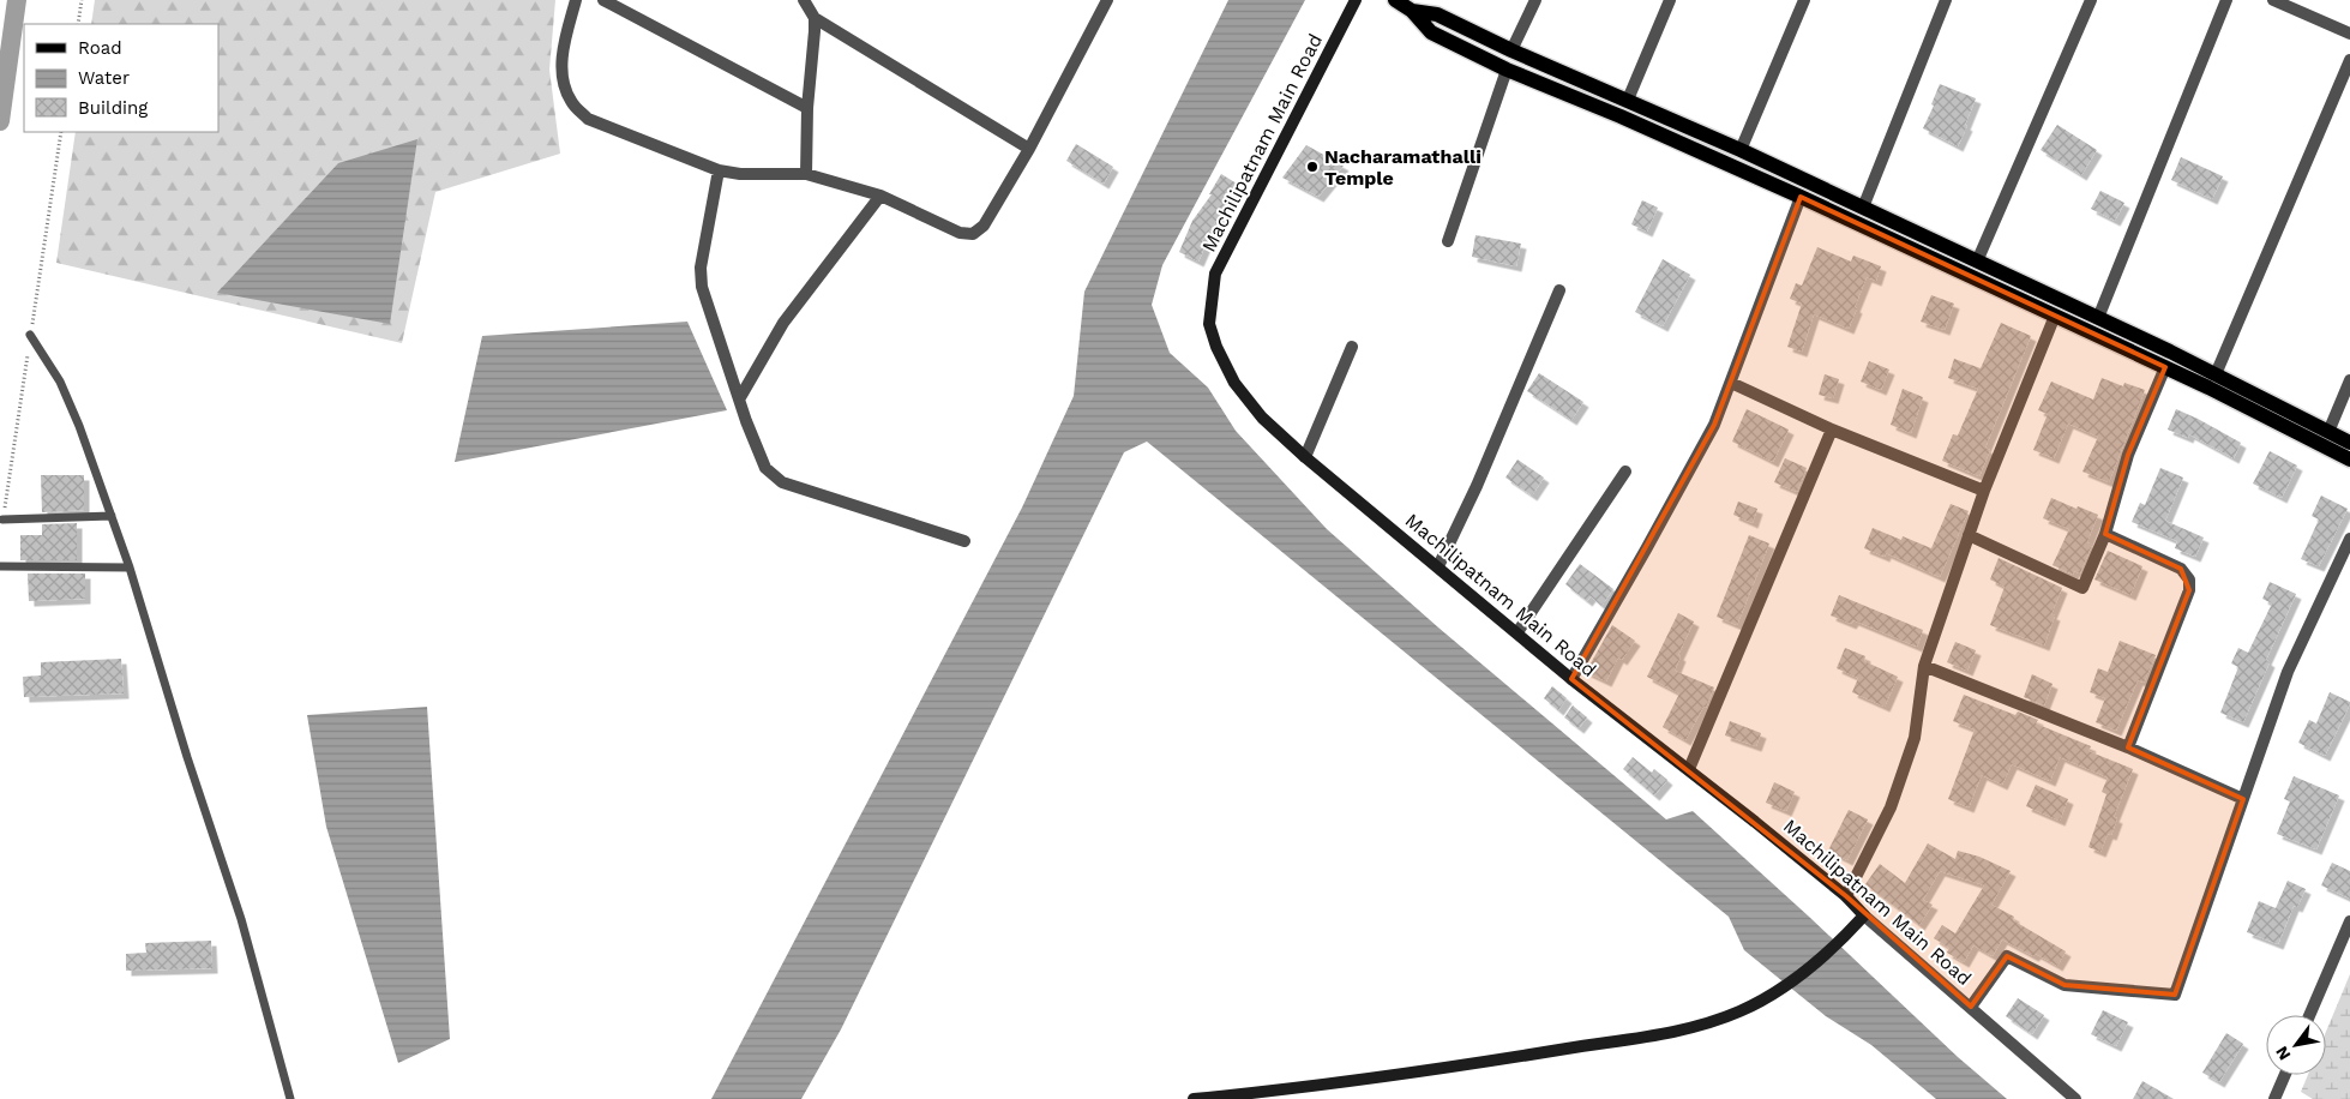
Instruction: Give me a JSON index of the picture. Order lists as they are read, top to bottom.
{
  "streets": {
    "main road": ["Machilipatnam Main Road"]
  },
  "places": ["Nacharamathalli Temple"],
  "legend": ["Road", "Water", "Building"],
  "north": "bottom left"
}
